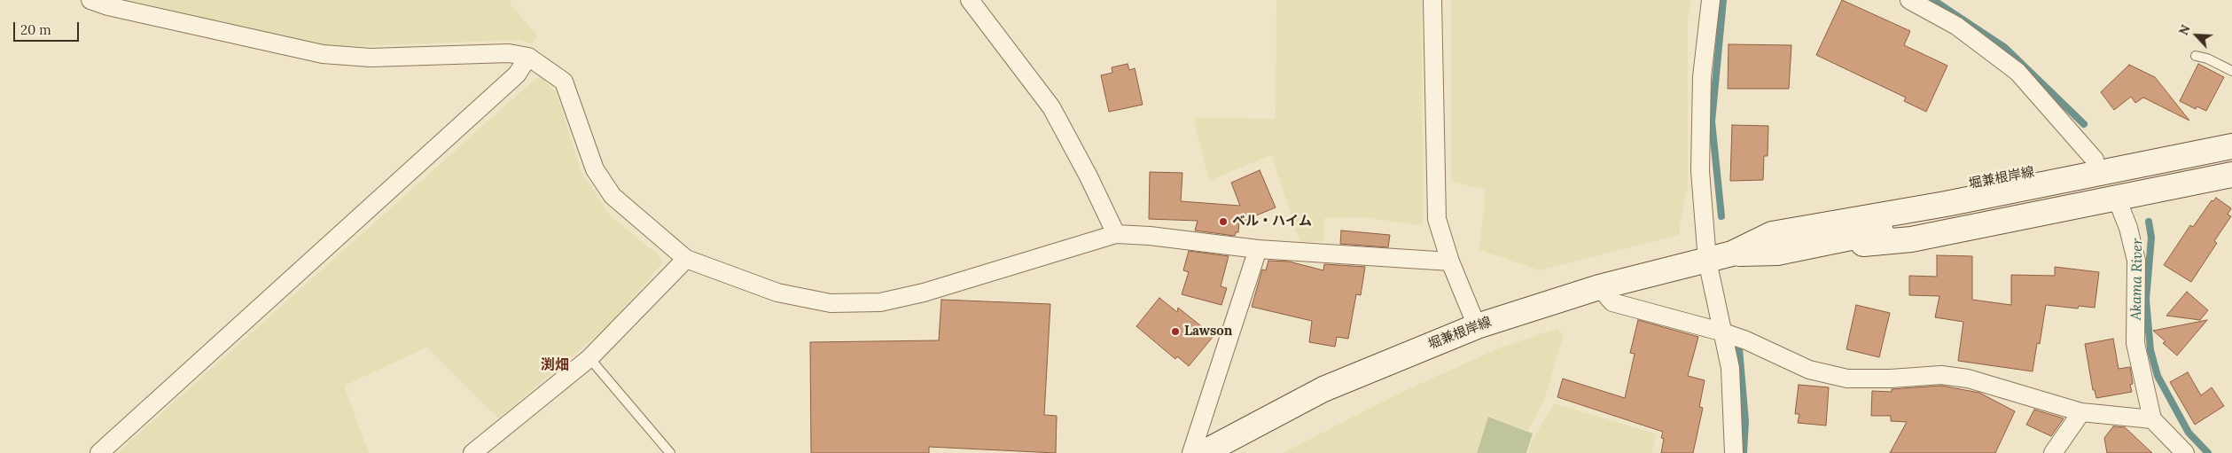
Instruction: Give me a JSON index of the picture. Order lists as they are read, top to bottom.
{
  "streets": {
    "main road": ["堀兼根岸線"]
  },
  "districts": ["渕畑"],
  "water": ["Akama River"],
  "places": ["ベル・ハイム", "Lawson"],
  "scale_bar": "20 m",
  "north": "top left"
}
